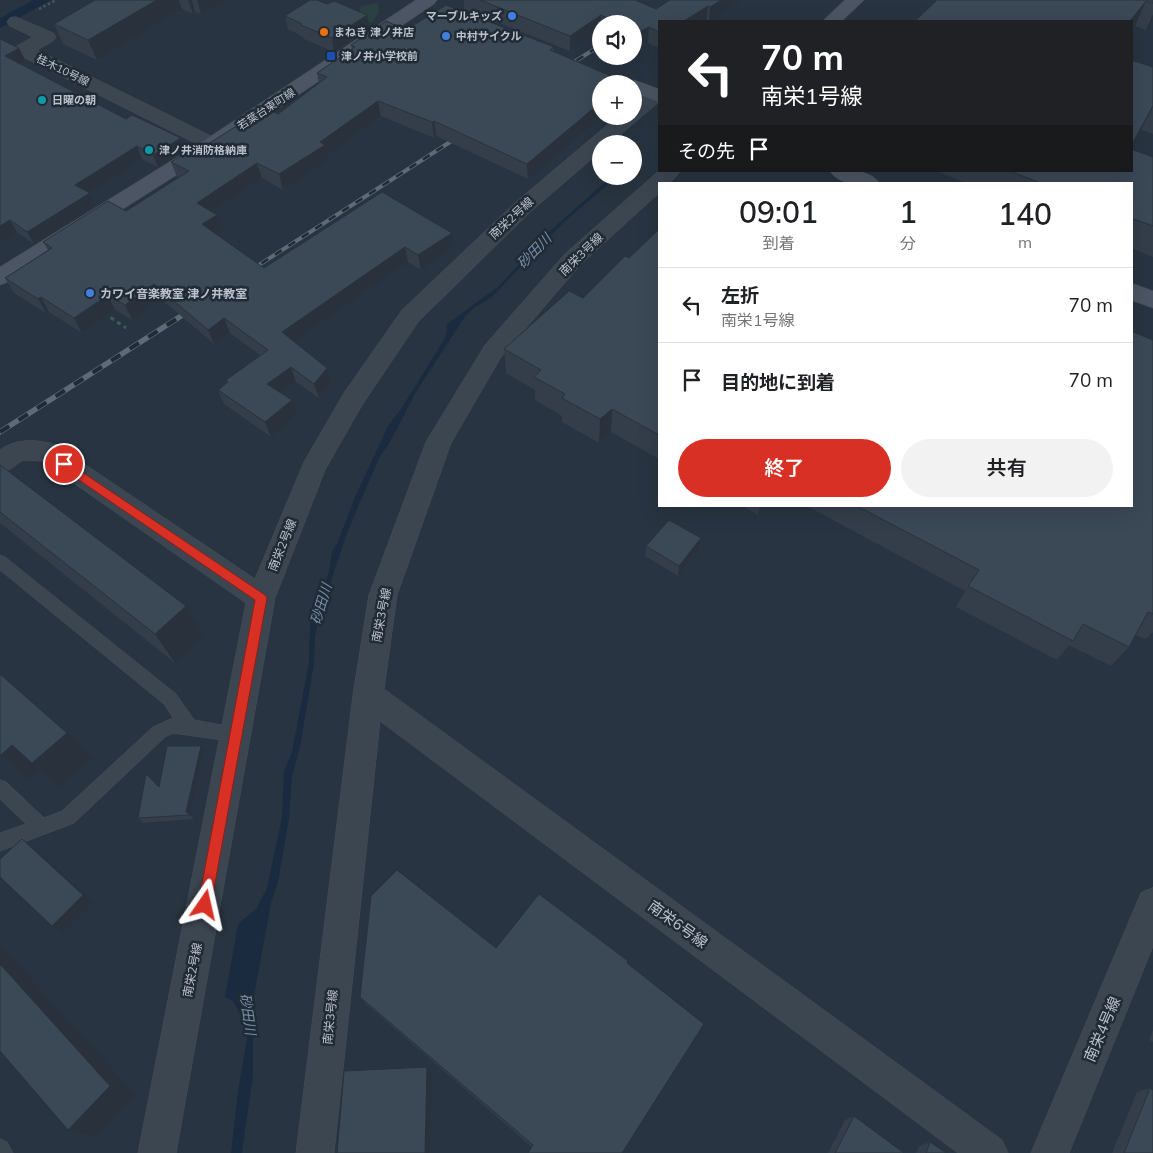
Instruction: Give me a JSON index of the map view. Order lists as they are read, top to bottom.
{
  "streets": {
    "main road": ["若葉台東町線"],
    "street": [
      "桂木10号線",
      "南栄2号線",
      "南栄3号線",
      "南栄6号線",
      "南栄4号線"
    ]
  },
  "crossings": [
    ["桂木10号線", "若葉台東町線"],
    ["南栄3号線", "南栄6号線"]
  ],
  "water": ["砂田川"],
  "places": {
    "other": [
      "マーブルキッズ",
      "まねき 津ノ井店",
      "中村サイクル",
      "日曜の朝",
      "津ノ井消防格納庫",
      "カワイ音楽教室 津ノ井教室"
    ],
    "transit": ["津ノ井小学校前"]
  },
  "page": {
    "map_buttons": ["+", "−"],
    "turn": ["70 m", "南栄1号線"],
    "then": "その先",
    "eta": [
      "09:01",
      "到着",
      "1",
      "分",
      "140",
      "m"
    ],
    "list": [
      {
        "name": "左折",
        "note": "南栄1号線",
        "value": "70 m"
      },
      {
        "name": "目的地に到着",
        "value": "70 m"
      }
    ],
    "buttons": ["終了", "共有"]
  }
}
